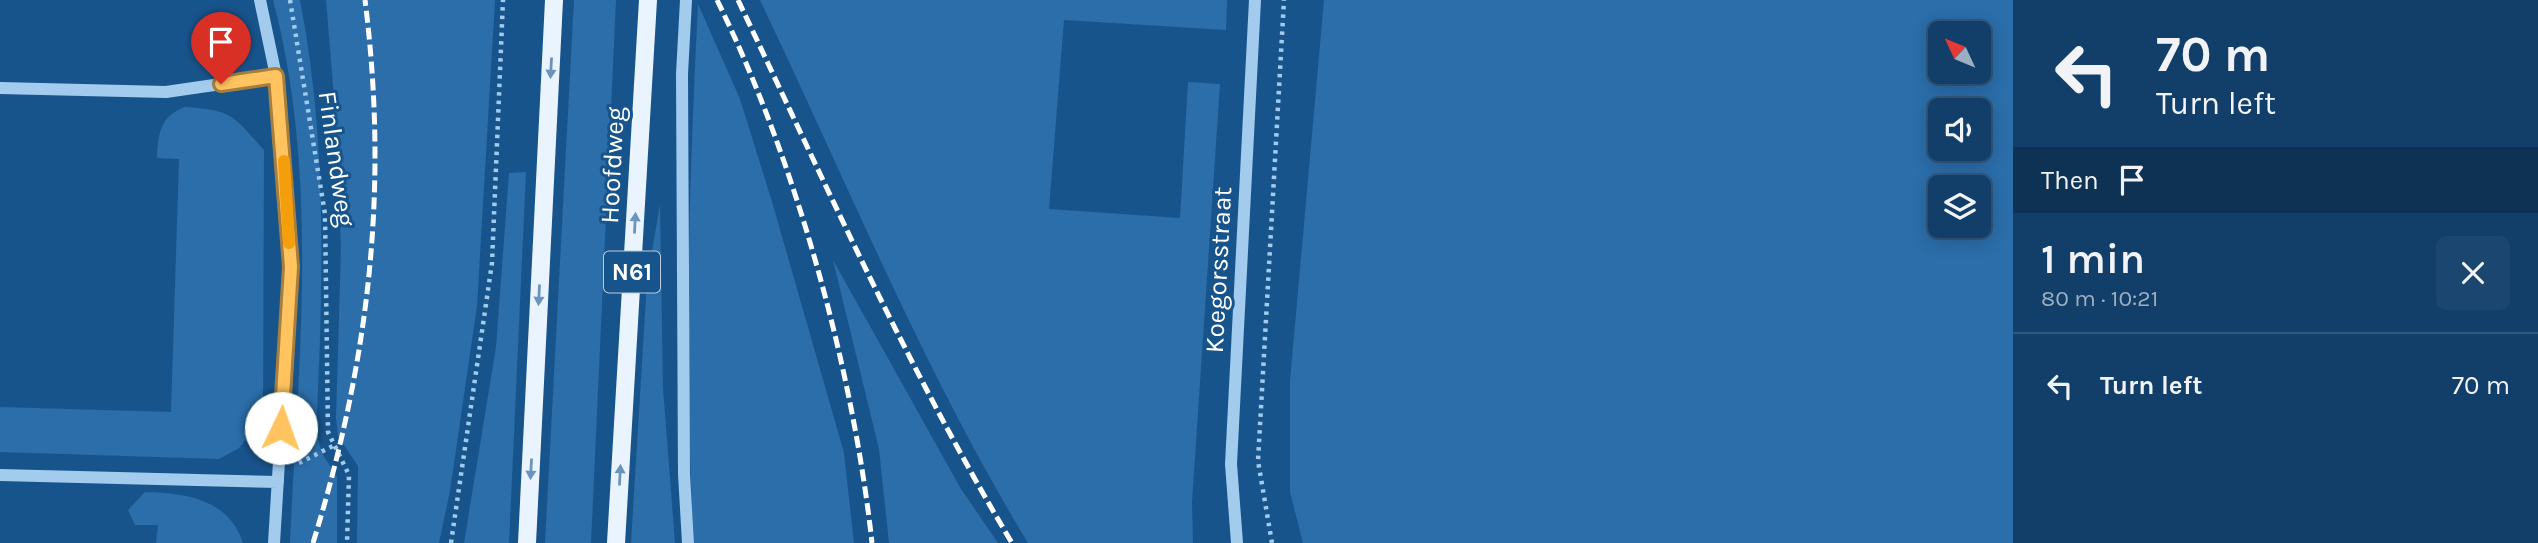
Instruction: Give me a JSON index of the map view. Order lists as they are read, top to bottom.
{
  "streets": {
    "main road": ["Hoofdweg", "N61"],
    "street": ["Finlandweg", "Koegorsstraat"]
  },
  "north": "top left",
  "page": {
    "turn": ["70 m", "Turn left"],
    "then": "Then",
    "heading": ["1 min", "80 m · 10:21"],
    "list": [
      {
        "name": "Turn left",
        "value": "70 m"
      }
    ]
  }
}
